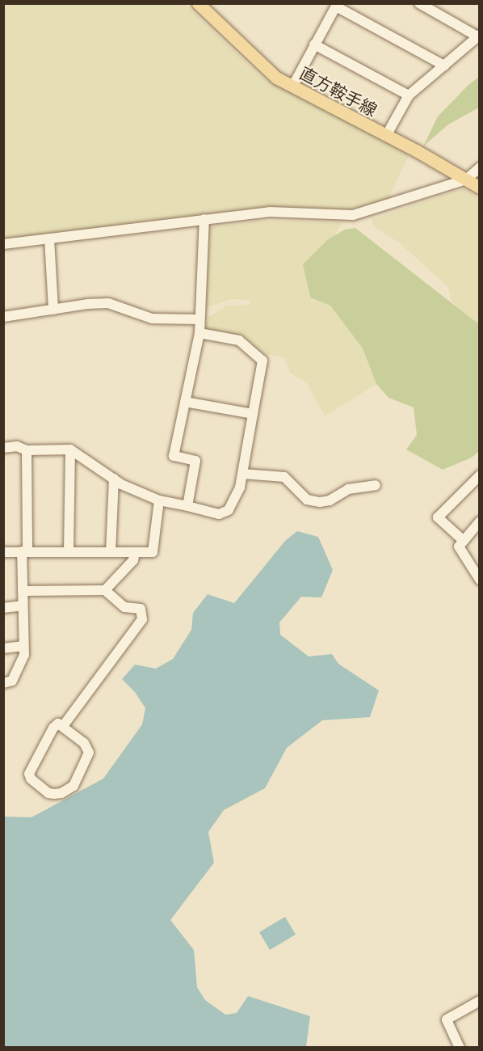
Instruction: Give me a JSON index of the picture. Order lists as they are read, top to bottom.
{
  "streets": {
    "main road": ["直方鞍手線"]
  }
}
